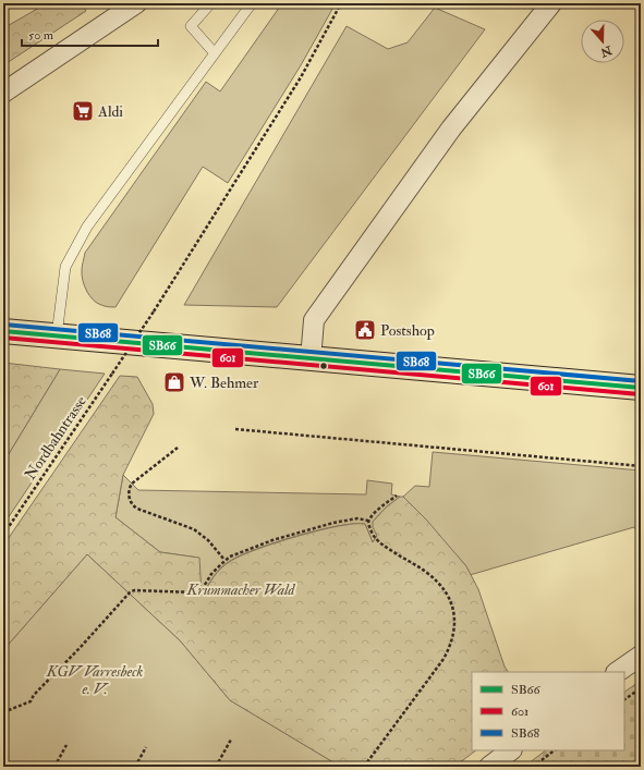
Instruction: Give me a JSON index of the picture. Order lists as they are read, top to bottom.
{
  "streets": {
    "path": ["Nordbahntrasse"]
  },
  "parks": ["Krummacher Wald", "KGV Varresbeck e. V."],
  "places": {
    "supermarket": ["Aldi"],
    "public building": ["Postshop"],
    "shop": ["W. Behmer"]
  },
  "lines": ["transit line SB68", "transit line SB66", "transit line 601"],
  "legend": ["SB66", "601", "SB68"],
  "scale_bar": "50 m",
  "north": "bottom"
}
